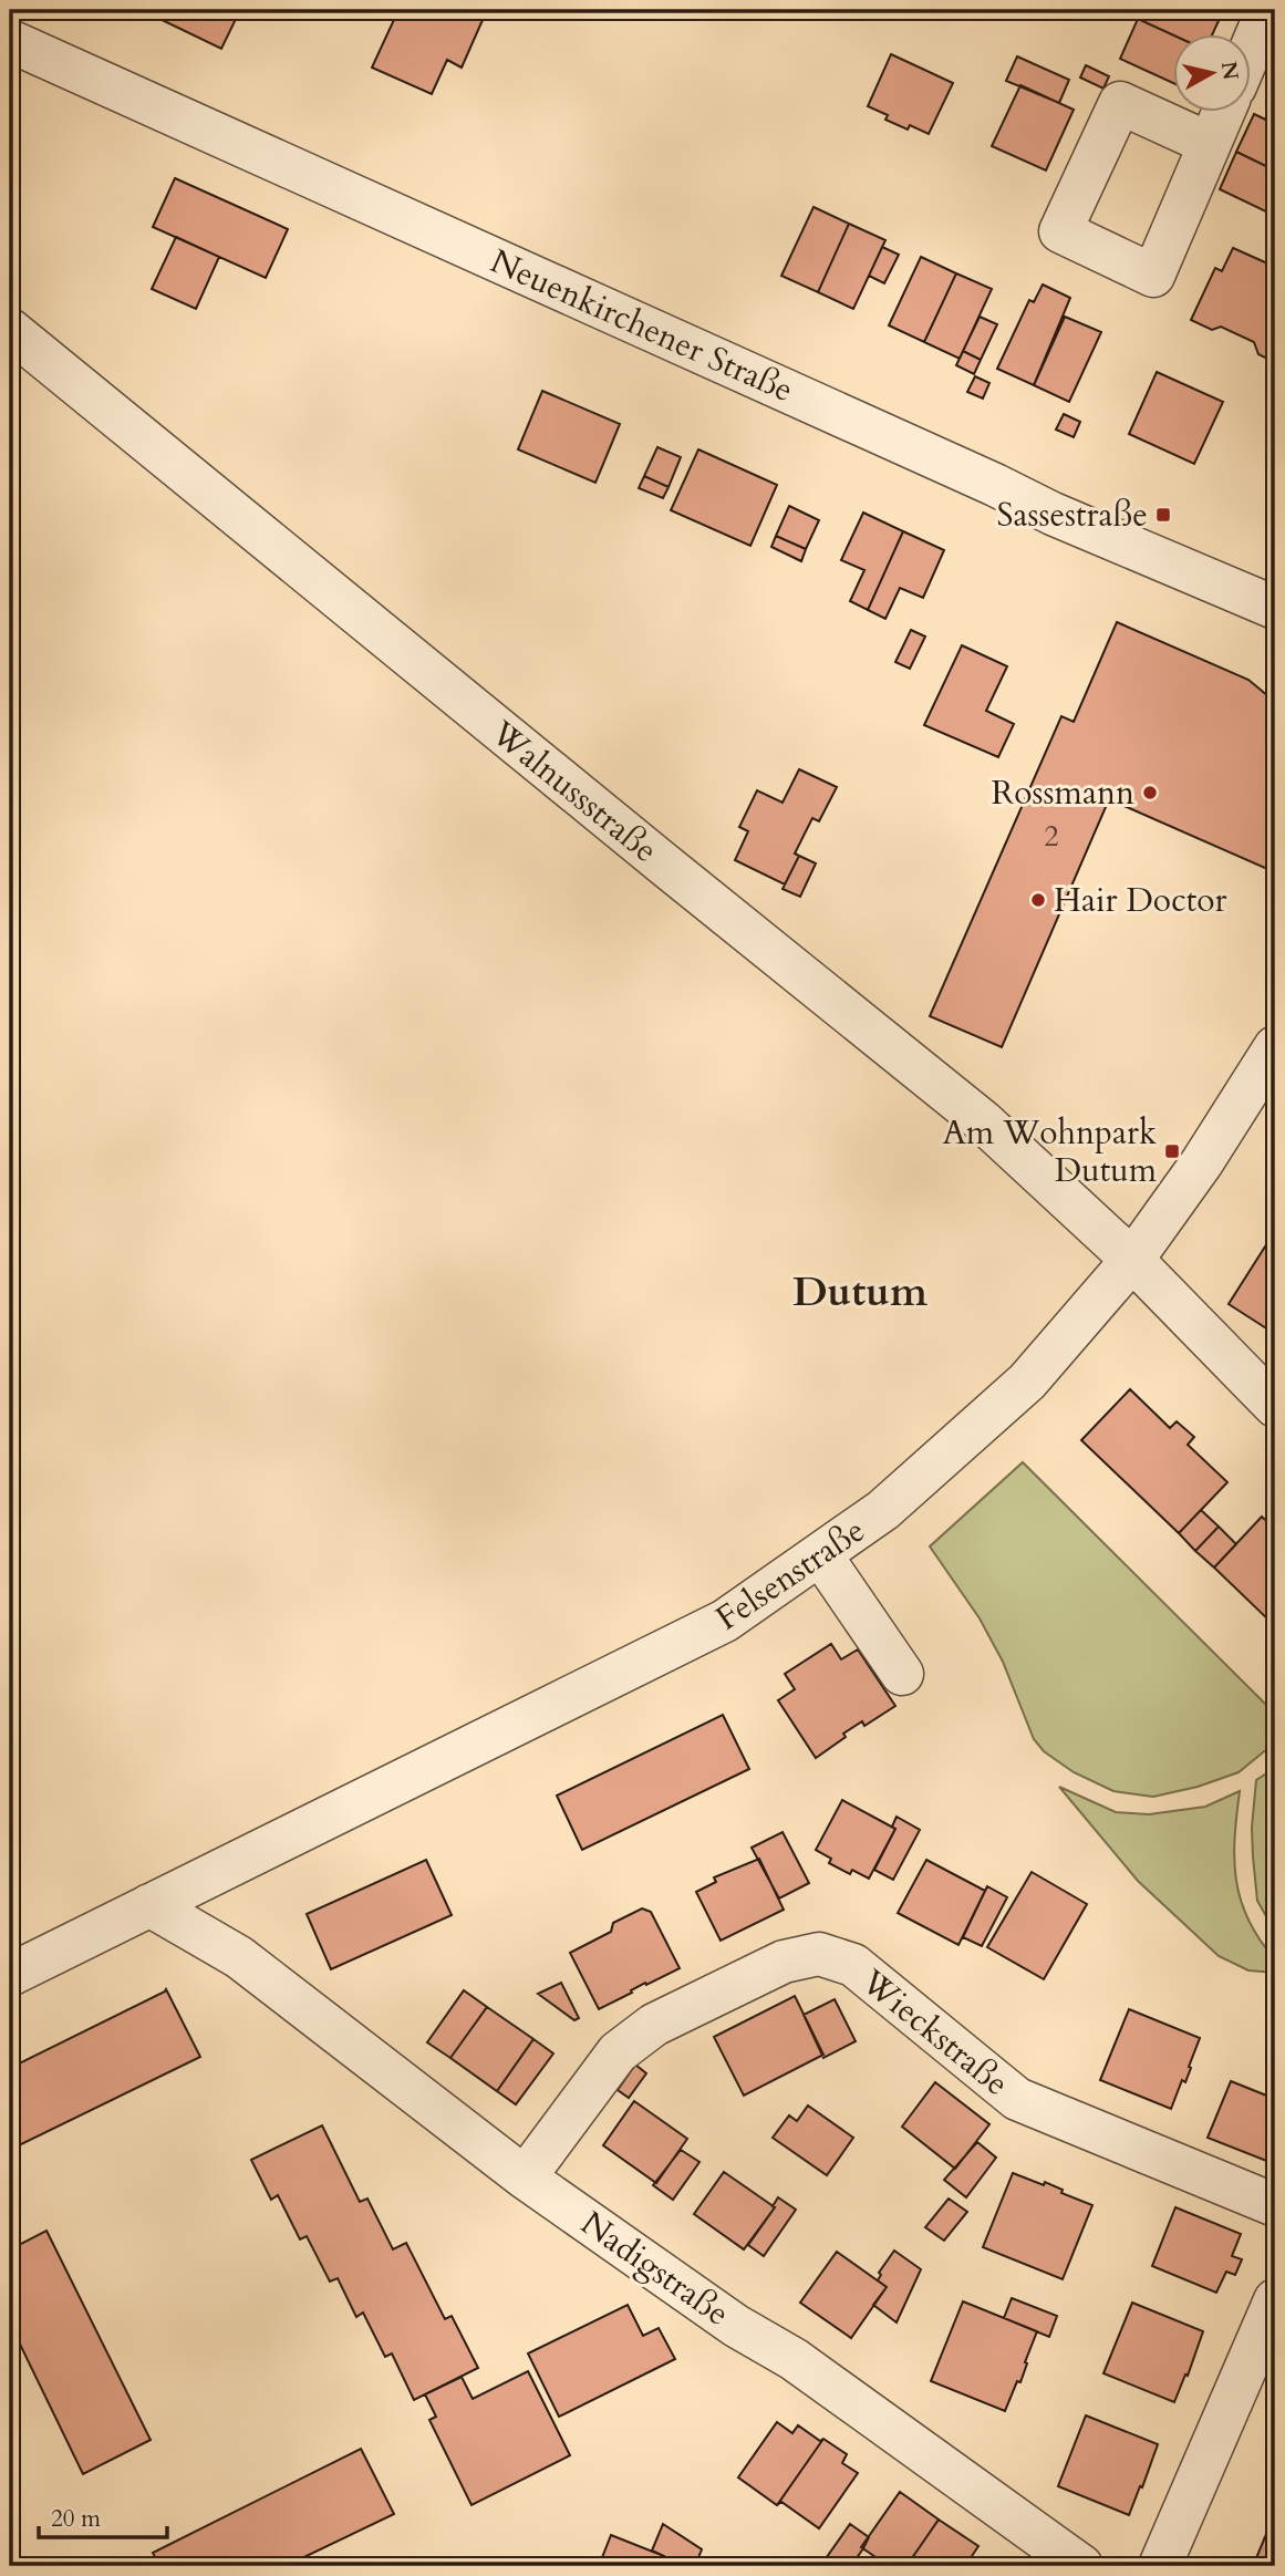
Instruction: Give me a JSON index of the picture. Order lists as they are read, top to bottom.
{
  "streets": {
    "street": [
      "Neuenkirchener Straße",
      "Walnussstraße",
      "Felsenstraße",
      "Wieckstraße",
      "Nadigstraße"
    ]
  },
  "crossings": [
    ["Walnussstraße", "Felsenstraße"],
    ["Felsenstraße", "Nadigstraße"],
    ["Wieckstraße", "Nadigstraße"]
  ],
  "districts": ["Dutum"],
  "places": {
    "transit": ["Sassestraße", "Am Wohnpark Dutum"],
    "other": ["Rossmann", "Hair Doctor"]
  },
  "house_numbers": ["2"],
  "scale_bar": "20 m",
  "north": "right"
}
